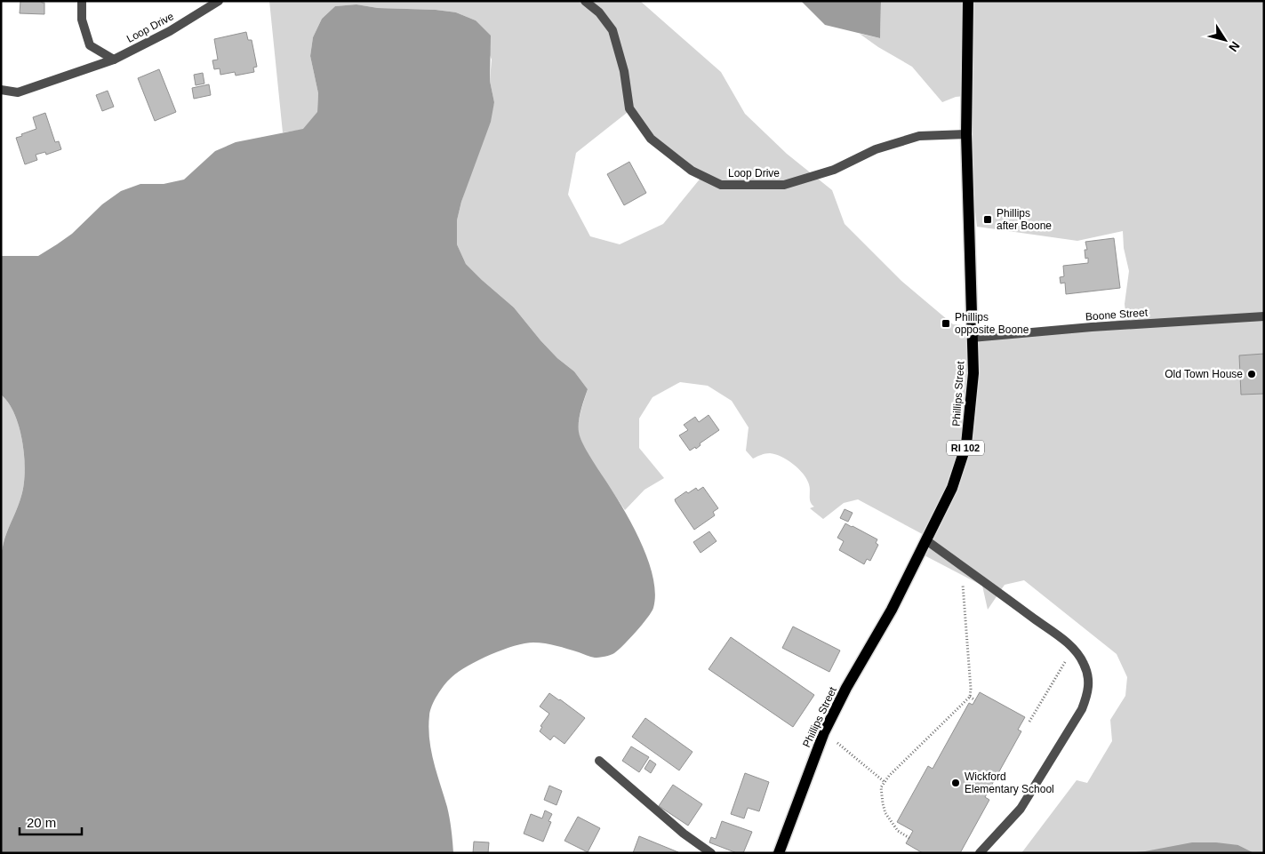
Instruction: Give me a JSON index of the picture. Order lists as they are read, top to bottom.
{
  "streets": {
    "main road": ["Phillips Street", "RI 102"],
    "street": ["Loop Drive", "Boone Street"]
  },
  "crossings": [
    ["Loop Drive", "Phillips Street"],
    ["Boone Street", "Phillips Street"]
  ],
  "places": {
    "transit": ["Phillips after Boone", "Phillips opposite Boone"],
    "other": ["Old Town House", "Wickford Elementary School"]
  },
  "scale_bar": "20 m",
  "north": "bottom right"
}
